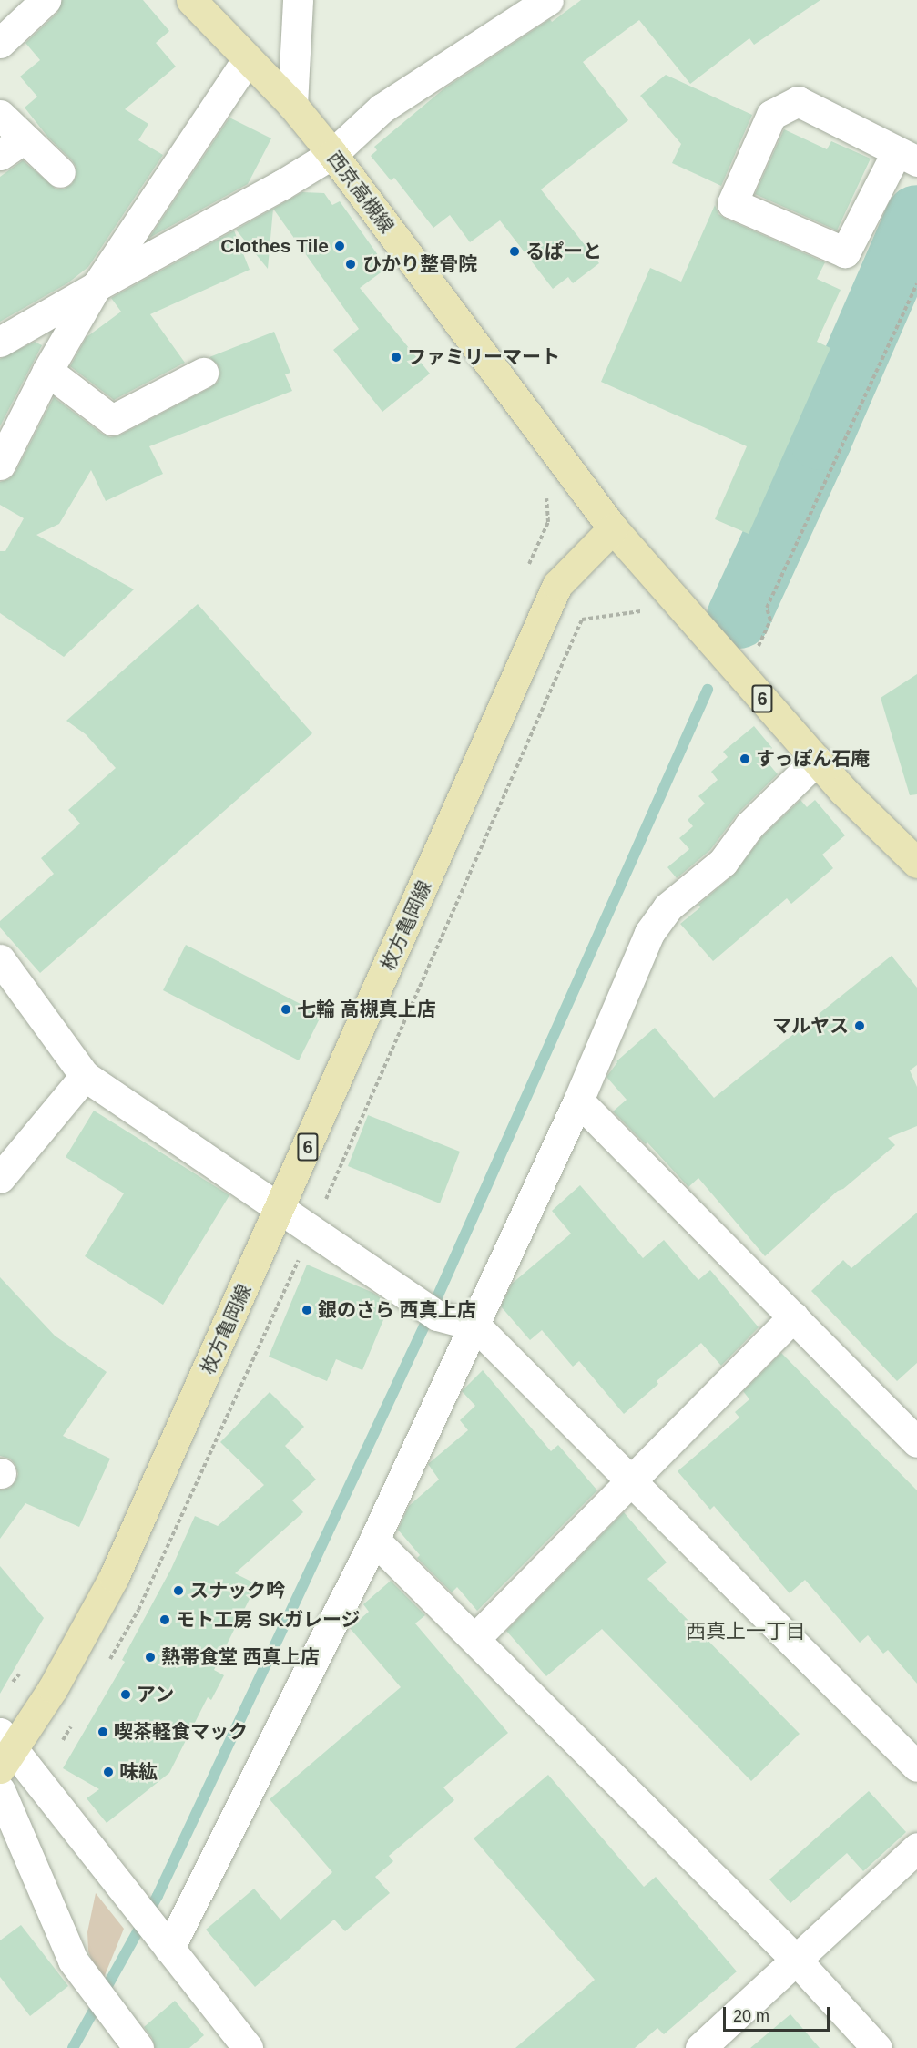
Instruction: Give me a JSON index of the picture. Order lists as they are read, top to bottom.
{
  "streets": {
    "main road": ["西京高槻線", "6", "枚方亀岡線"]
  },
  "crossings": [
    ["西京高槻線", "6"],
    ["西京高槻線", "枚方亀岡線"],
    ["6", "枚方亀岡線"]
  ],
  "districts": ["西真上一丁目"],
  "places": [
    "Clothes Tile",
    "るぱーと",
    "ひかり整骨院",
    "ファミリーマート",
    "すっぽん石庵",
    "七輪 高槻真上店",
    "マルヤス",
    "銀のさら 西真上店",
    "スナック吟",
    "モト工房 SKガレージ",
    "熱帯食堂 西真上店",
    "アン",
    "喫茶軽食マック",
    "味紘"
  ],
  "scale_bar": "20 m"
}
